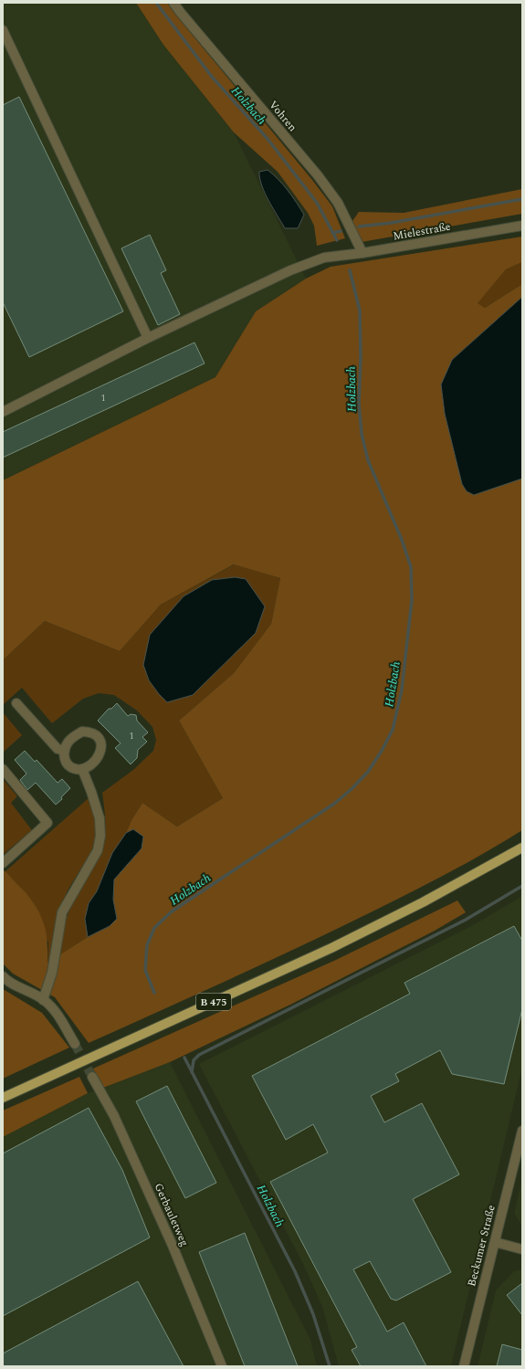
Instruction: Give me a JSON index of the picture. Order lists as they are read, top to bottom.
{
  "streets": {
    "main road": ["B 475"],
    "street": [
      "Vohren",
      "Mielestraße",
      "Gerbauletweg",
      "Beckumer Straße"
    ]
  },
  "crossings": [
    ["Vohren", "Mielestraße"]
  ],
  "water": ["Holzbach"],
  "house_numbers": ["1", "1"]
}
